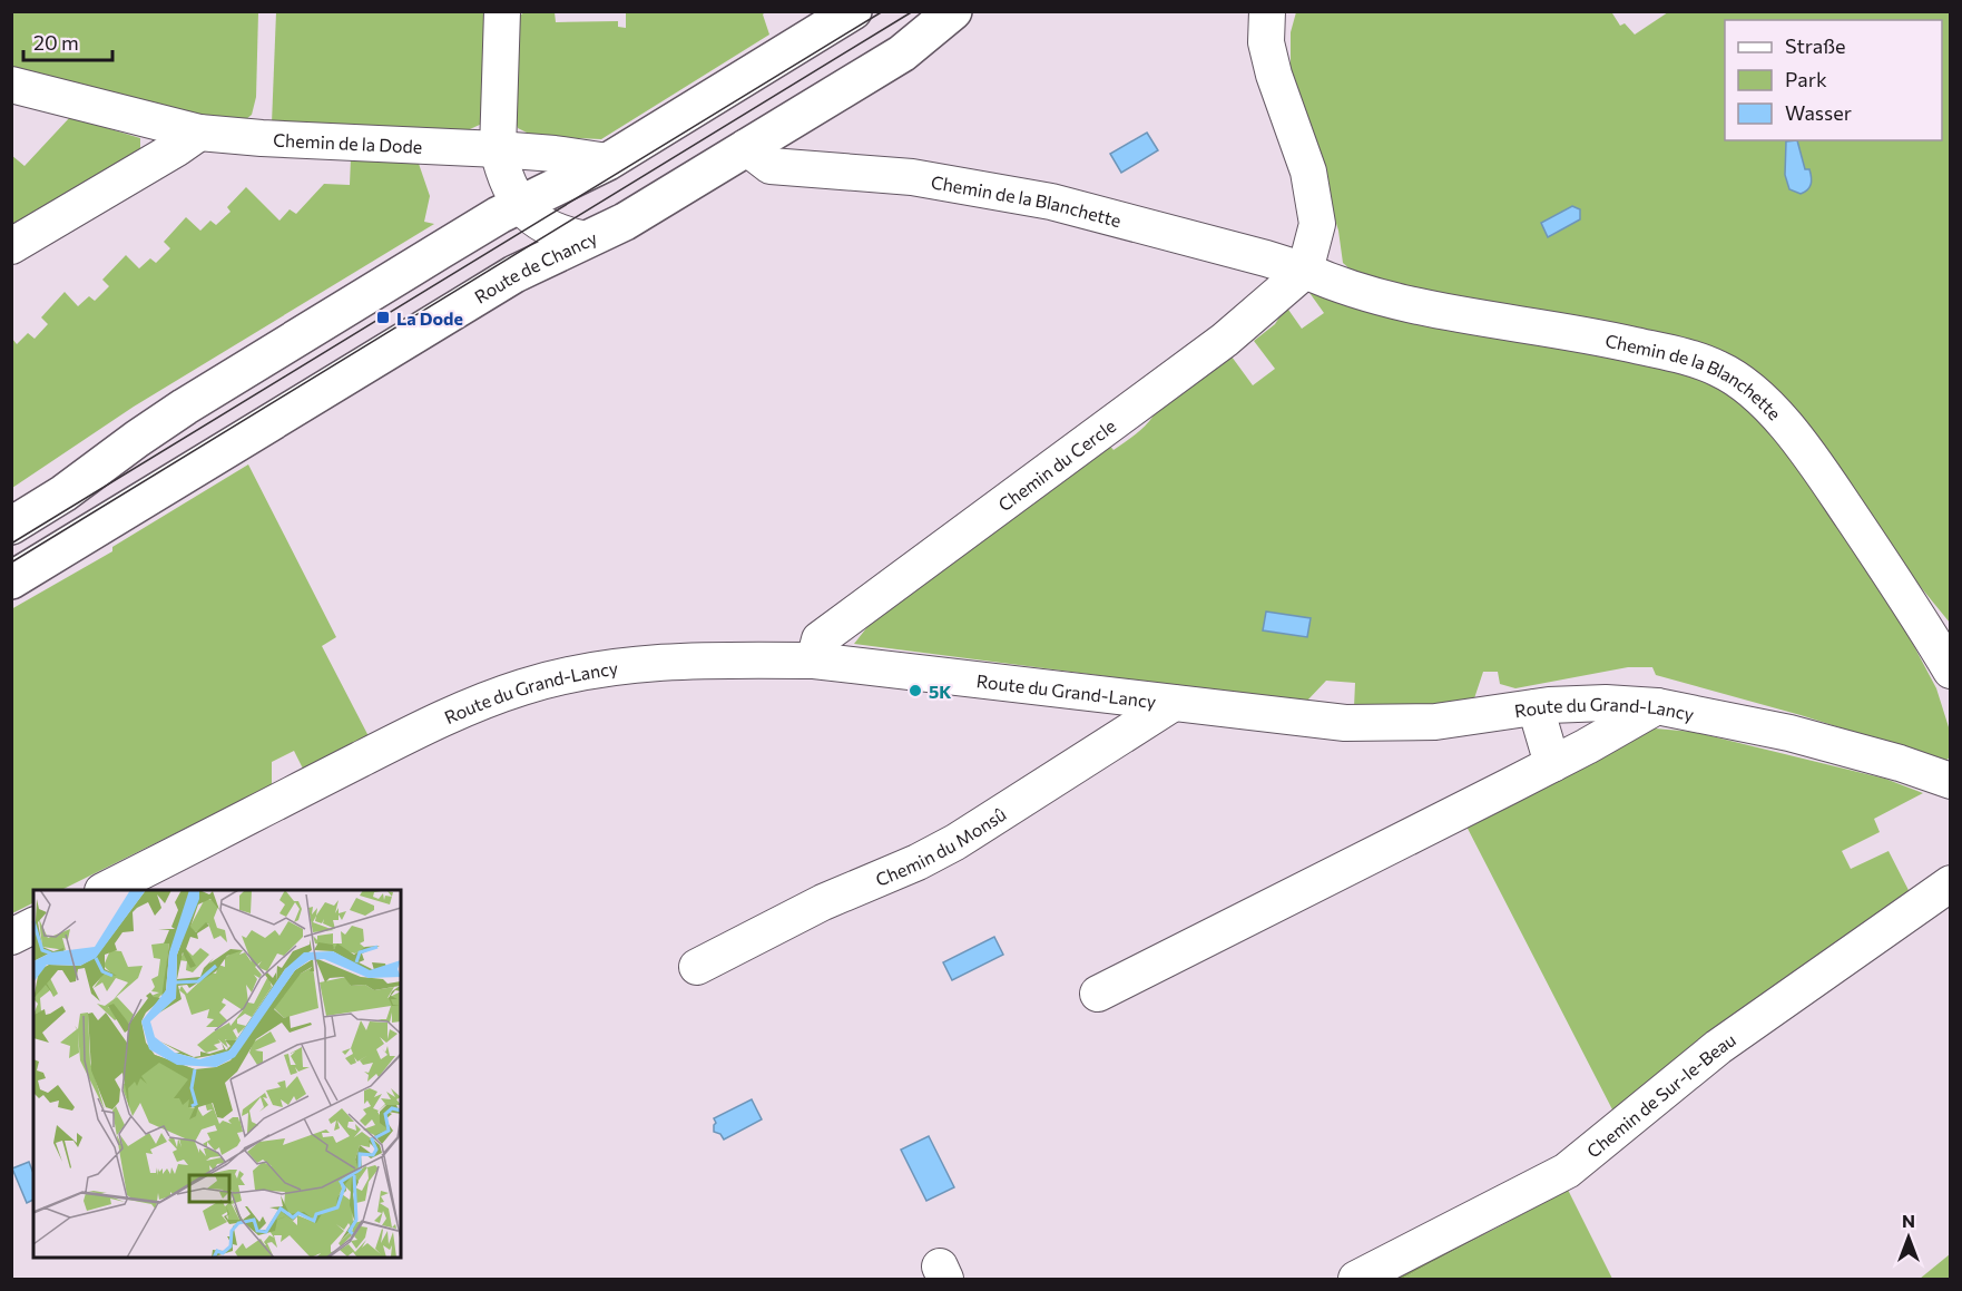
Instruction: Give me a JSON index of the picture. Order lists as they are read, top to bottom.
{
  "streets": {
    "main road": ["Route de Chancy"],
    "street": [
      "Chemin de la Dode",
      "Chemin de la Blanchette",
      "Chemin du Cercle",
      "Route du Grand-Lancy",
      "Chemin du Monsû",
      "Chemin de Sur-le-Beau"
    ]
  },
  "crossings": [
    ["Chemin de la Blanchette", "Route de Chancy"],
    ["Chemin de la Blanchette", "Chemin du Cercle"],
    ["Chemin du Cercle", "Route du Grand-Lancy"],
    ["Route du Grand-Lancy", "Chemin du Monsû"]
  ],
  "places": {
    "transit": ["La Dode"],
    "other": ["5K"]
  },
  "legend": ["Straße", "Park", "Wasser"],
  "scale_bar": "20 m",
  "north": "top"
}
